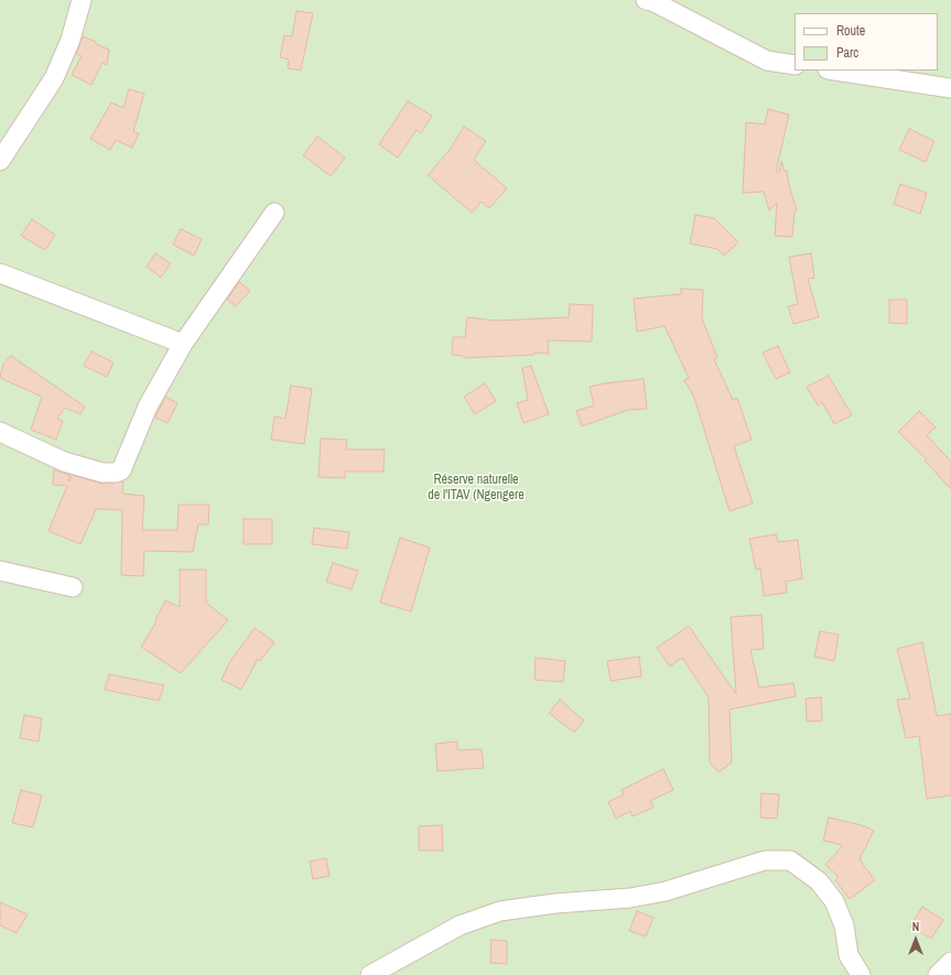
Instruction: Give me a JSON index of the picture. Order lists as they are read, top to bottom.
{
  "parks": ["Réserve naturelle de l'ITAV (Ngengere"],
  "legend": ["Route", "Parc"],
  "north": "top"
}
